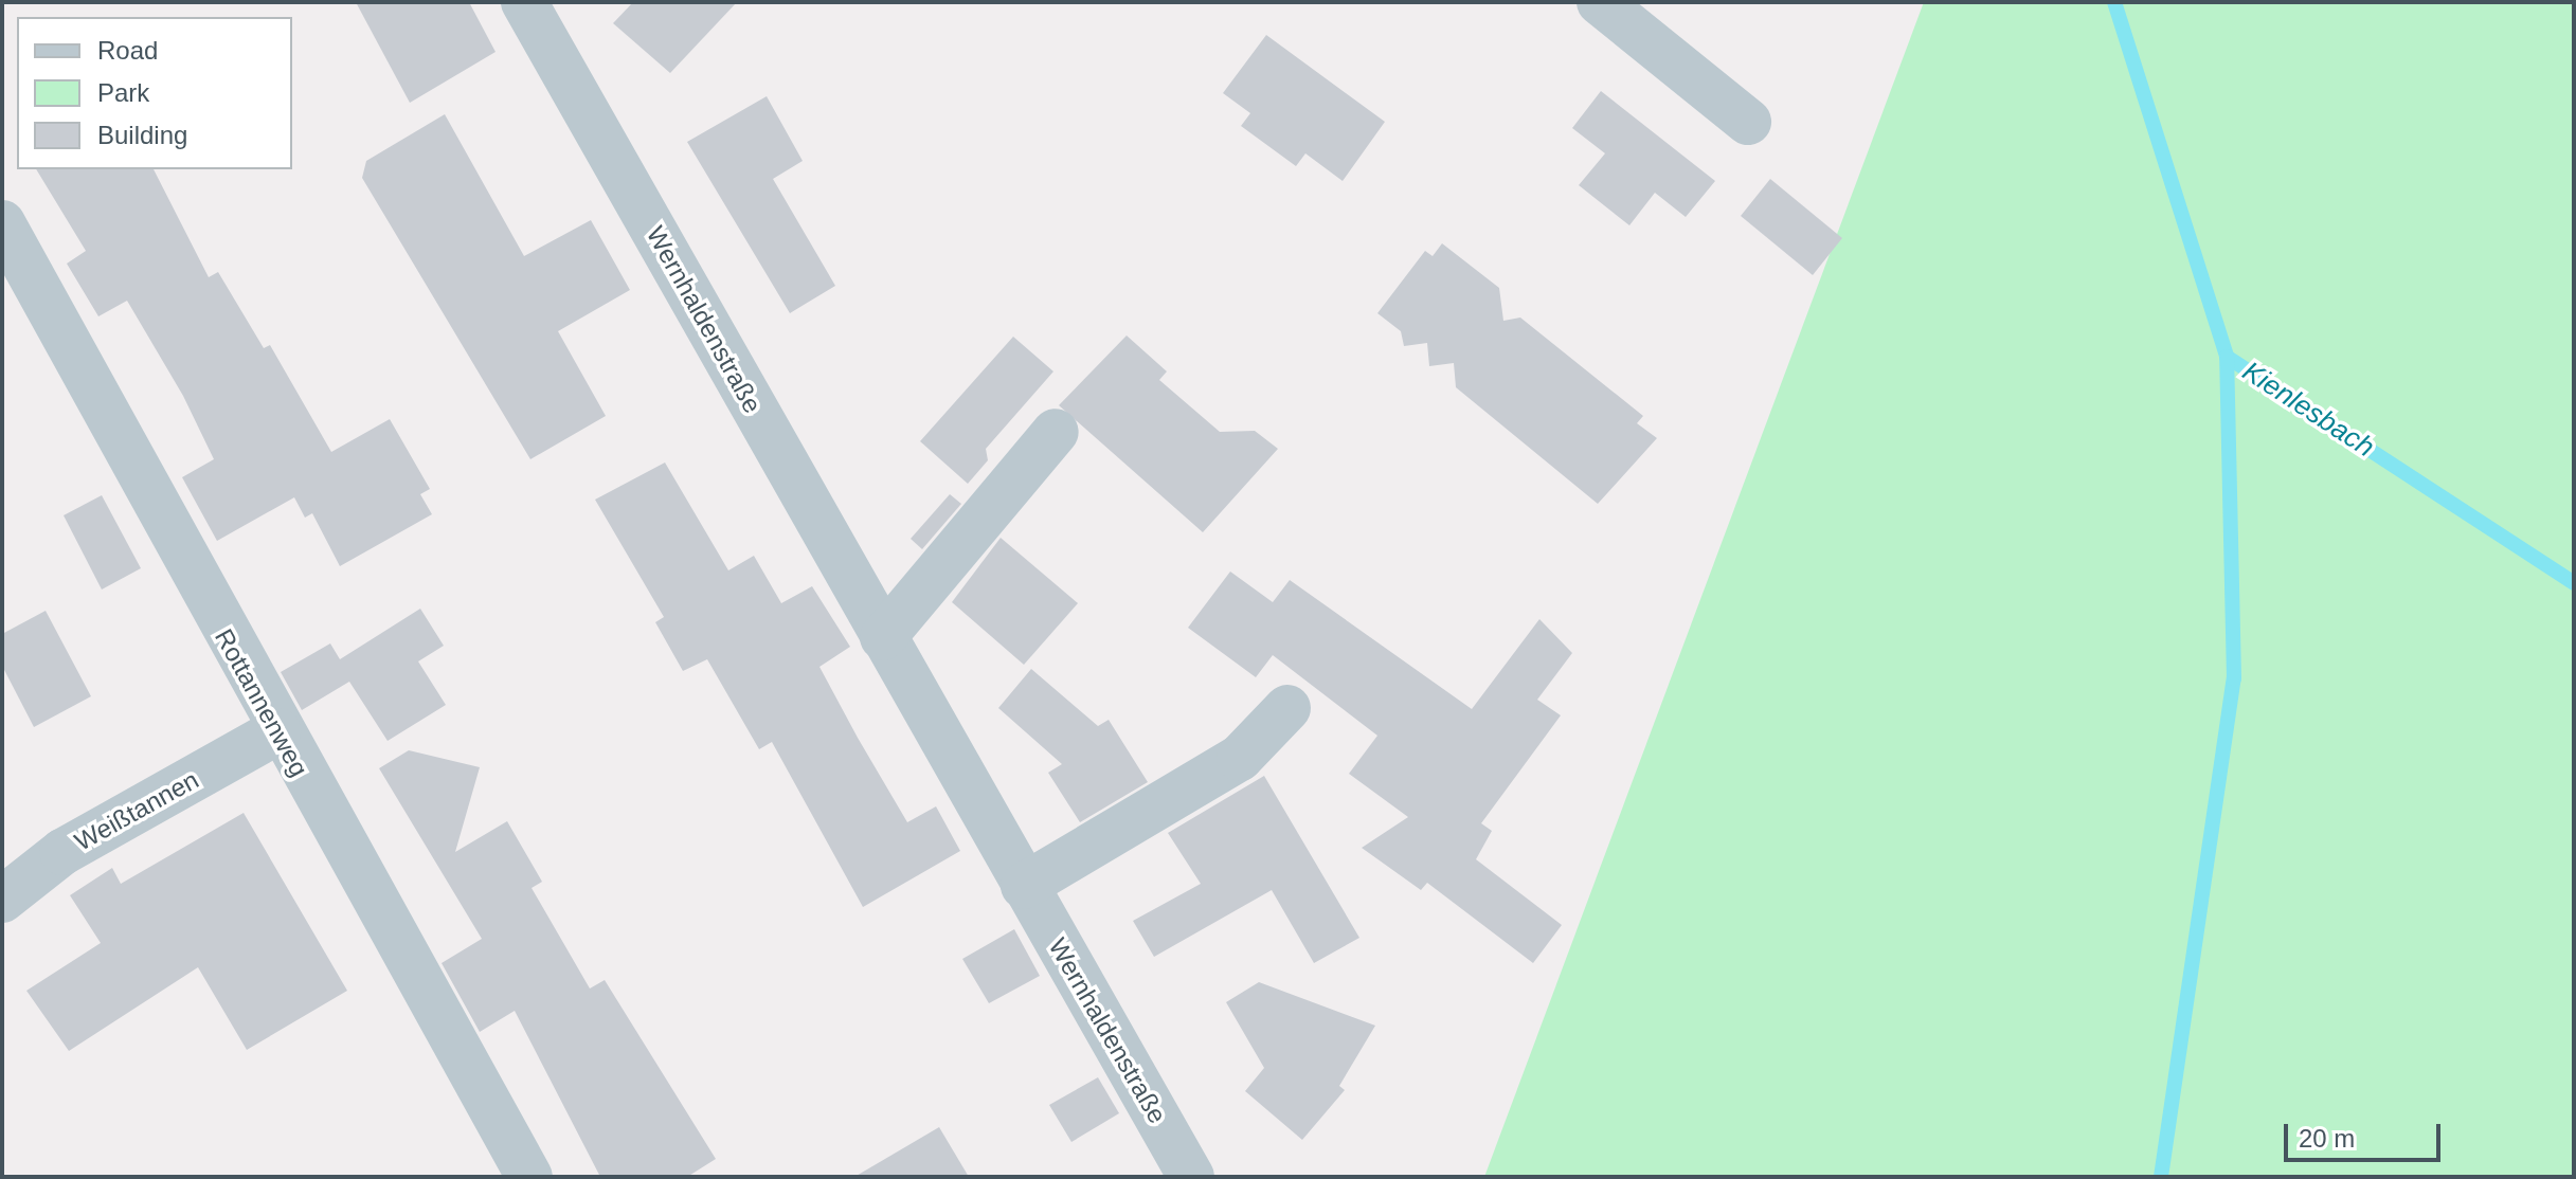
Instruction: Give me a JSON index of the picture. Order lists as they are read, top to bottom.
{
  "streets": {
    "street": ["Wernhaldenstraße", "Rottannenweg", "Weißtannen"]
  },
  "crossings": [
    ["Rottannenweg", "Weißtannen"]
  ],
  "water": ["Kienlesbach"],
  "legend": ["Road", "Park", "Building"],
  "scale_bar": "20 m"
}
